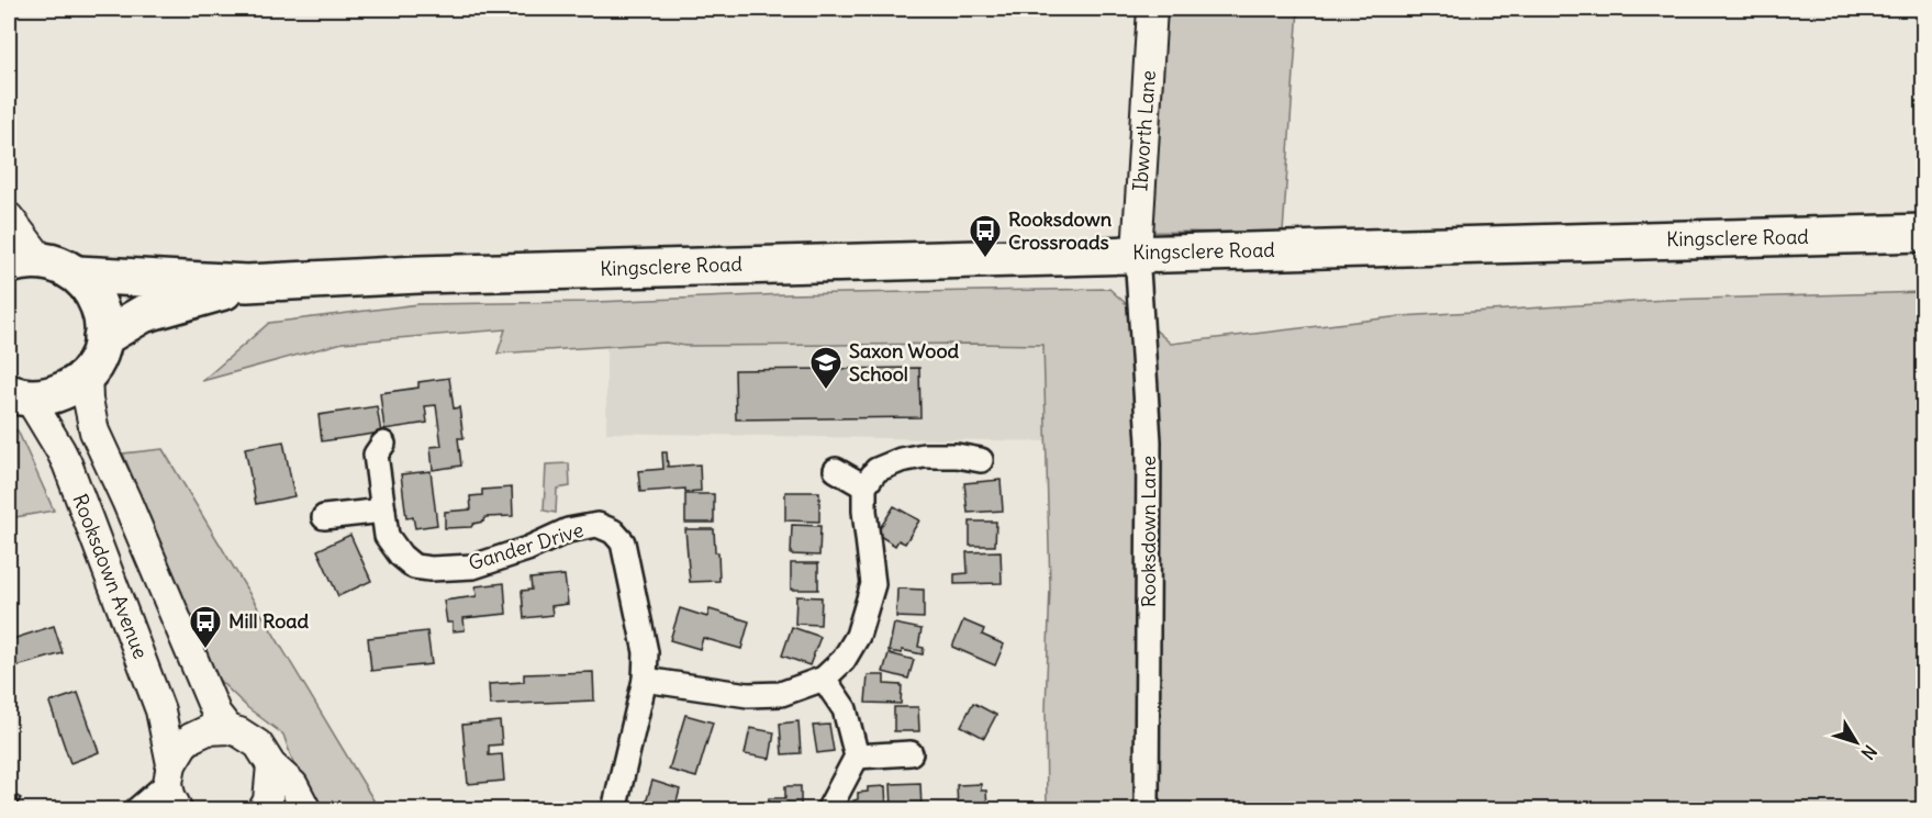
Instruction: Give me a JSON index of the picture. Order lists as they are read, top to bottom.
{
  "streets": {
    "highway": ["Kingsclere Road"],
    "street": [
      "Ibworth Lane",
      "Rooksdown Lane",
      "Gander Drive",
      "Rooksdown Avenue"
    ]
  },
  "crossings": [
    ["Ibworth Lane", "Kingsclere Road"],
    ["Ibworth Lane", "Rooksdown Lane"],
    ["Kingsclere Road", "Rooksdown Lane"]
  ],
  "places": {
    "bus stop": ["Rooksdown Crossroads", "Mill Road"],
    "school or university": ["Saxon Wood School"]
  },
  "north": "bottom right"
}
